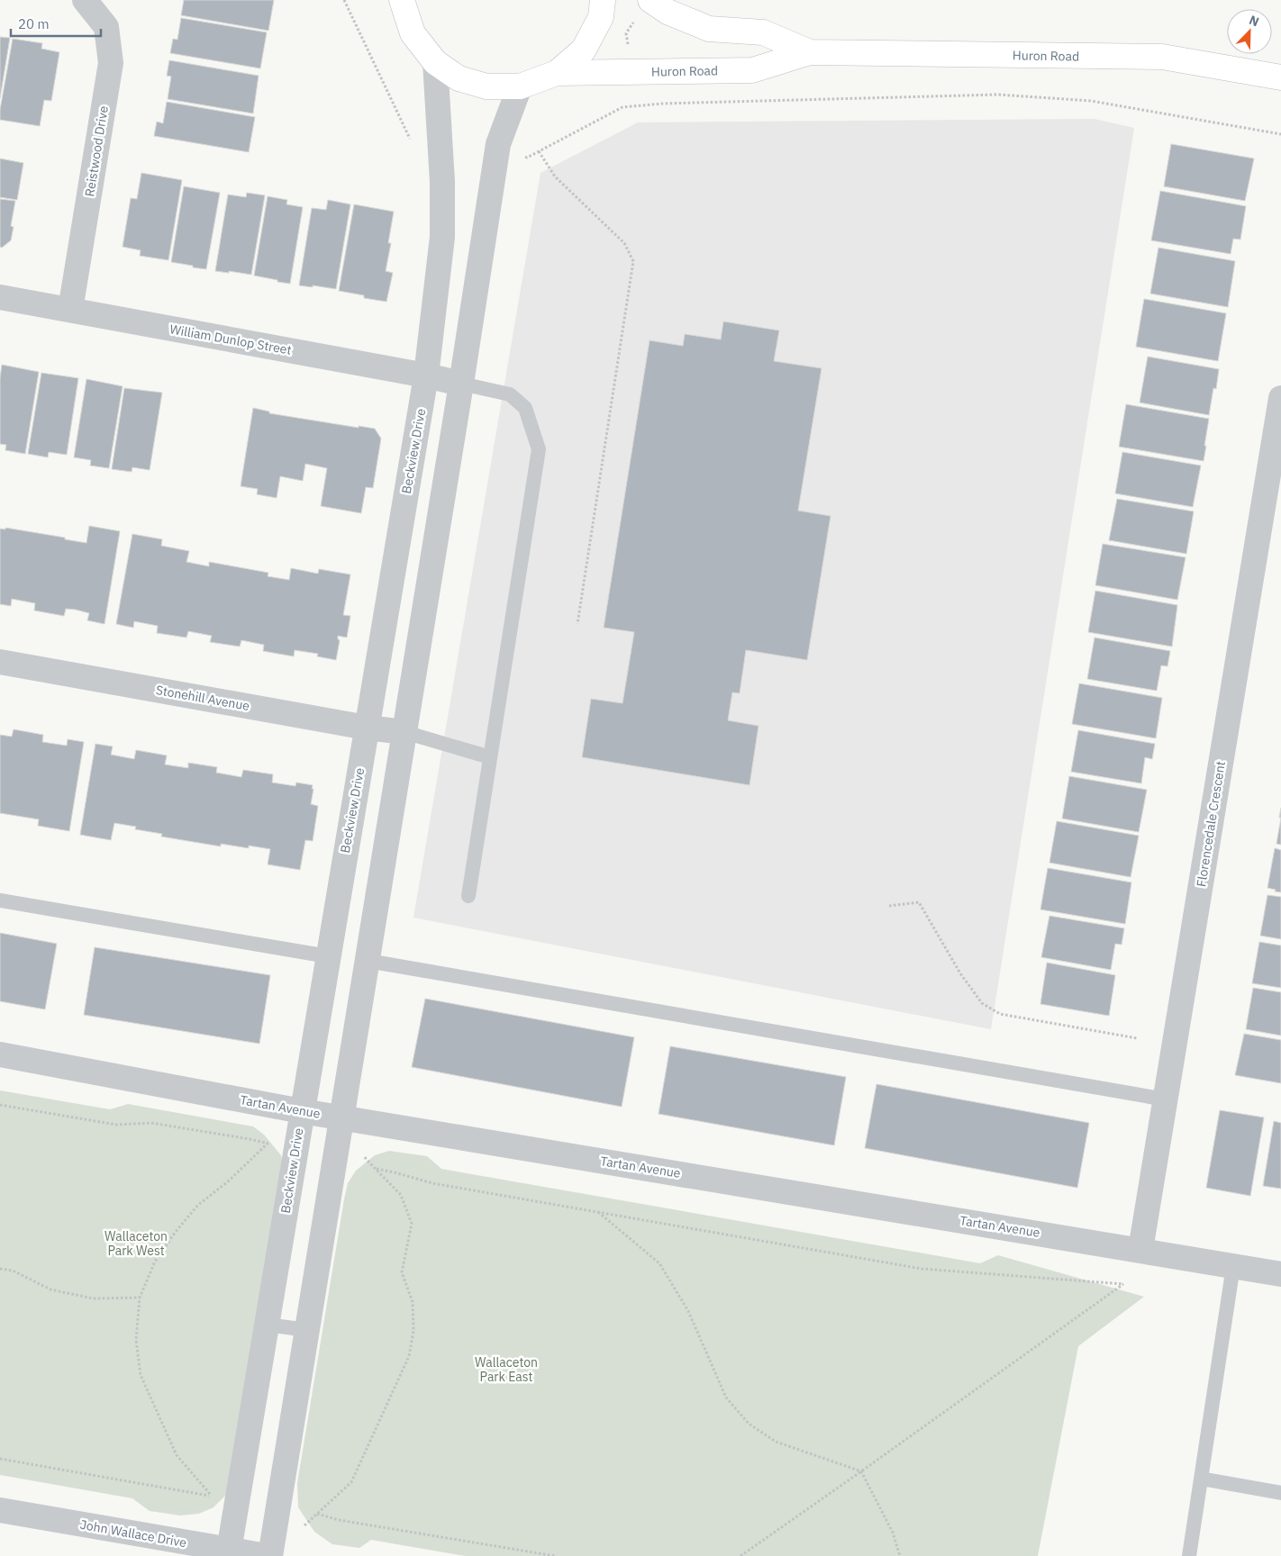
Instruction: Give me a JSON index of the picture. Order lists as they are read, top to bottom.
{
  "streets": {
    "main road": ["Huron Road"],
    "street": [
      "Reistwood Drive",
      "William Dunlop Street",
      "Beckview Drive",
      "Stonehill Avenue",
      "Florencedale Crescent",
      "Tartan Avenue",
      "John Wallace Drive"
    ]
  },
  "crossings": [
    ["Reistwood Drive", "William Dunlop Street"],
    ["William Dunlop Street", "Beckview Drive"],
    ["Beckview Drive", "Stonehill Avenue"],
    ["Beckview Drive", "Tartan Avenue"],
    ["Beckview Drive", "John Wallace Drive"],
    ["Florencedale Crescent", "Tartan Avenue"]
  ],
  "parks": ["Wallaceton Park West", "Wallaceton Park East"],
  "scale_bar": "20 m",
  "north": "top right"
}
